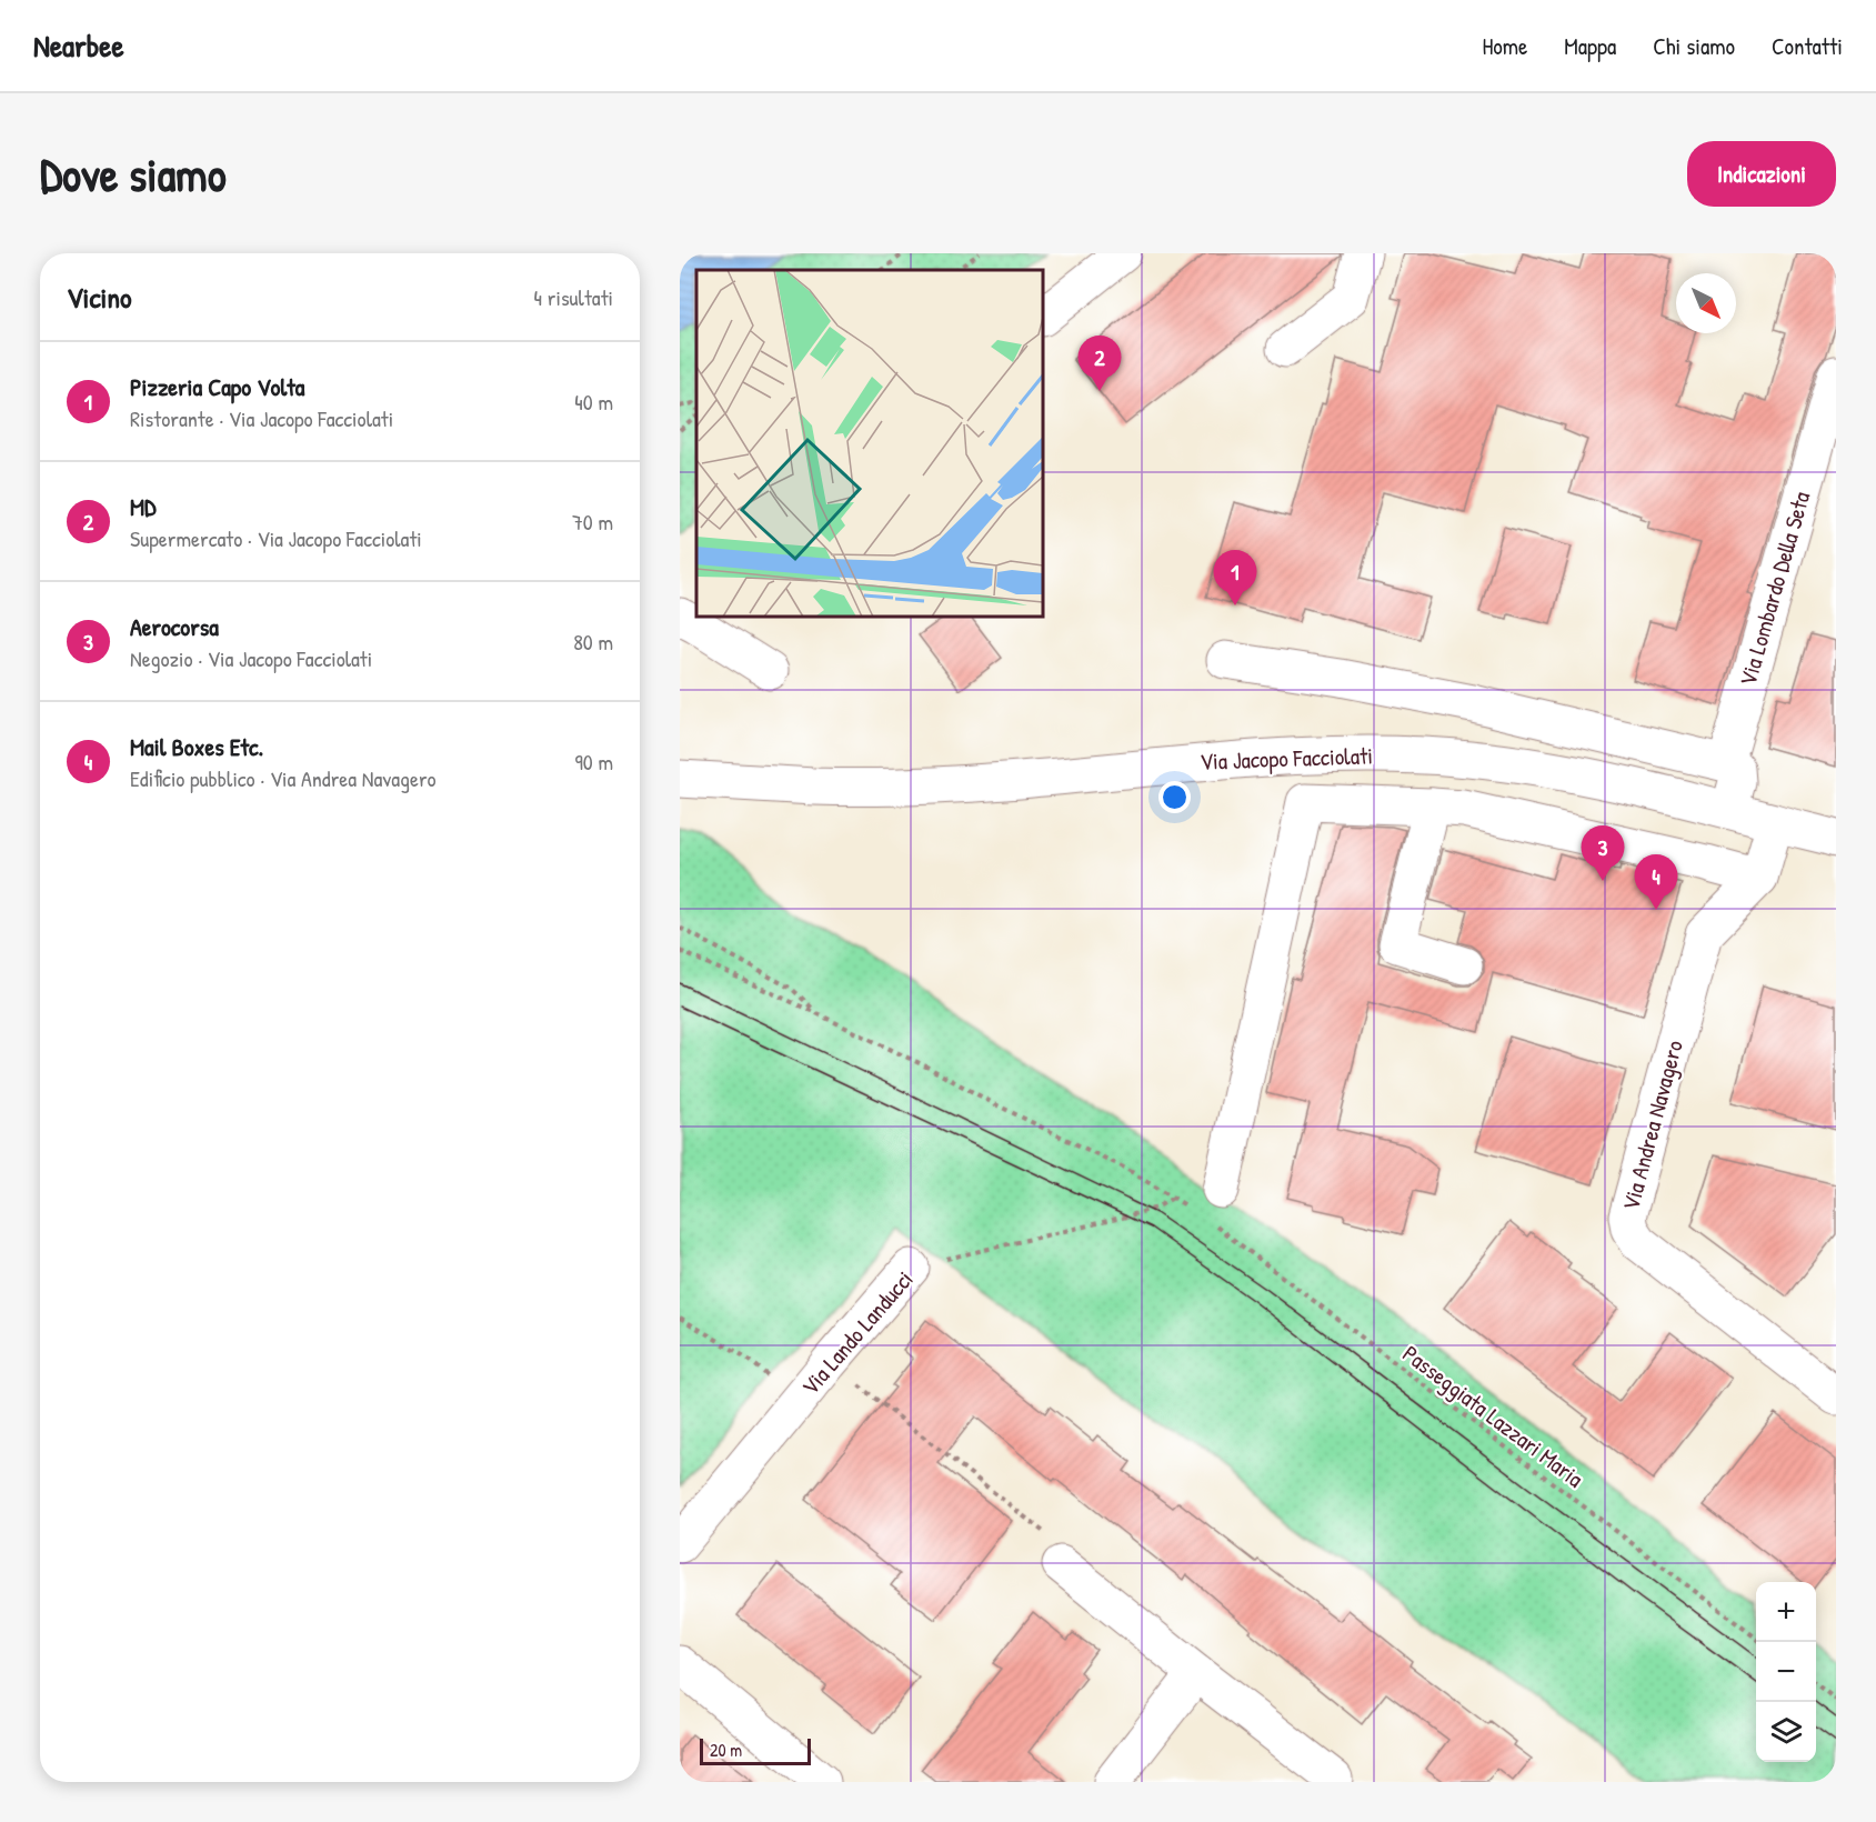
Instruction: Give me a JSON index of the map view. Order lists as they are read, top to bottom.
{
  "streets": {
    "street": [
      "Via Lombardo Della Seta",
      "Via Jacopo Facciolati",
      "Via Andrea Navagero",
      "Via Lando Landucci"
    ],
    "path": ["Passeggiata Lazzari Maria"]
  },
  "crossings": [
    ["Via Jacopo Facciolati", "Via Andrea Navagero"]
  ],
  "scale_bar": "20 m",
  "north": "bottom right",
  "page": {
    "header": "Nearbee",
    "nav": [
      "Home",
      "Mappa",
      "Chi siamo",
      "Contatti"
    ],
    "buttons": "Indicazioni",
    "title": "Dove siamo",
    "heading": ["Vicino", "4 risultati"],
    "pins": [
      "2",
      "1",
      "3",
      "4"
    ],
    "list": [
      {
        "mark": "1",
        "name": "Pizzeria Capo Volta",
        "note": "Ristorante · Via Jacopo Facciolati",
        "value": "40 m"
      },
      {
        "mark": "2",
        "name": "MD",
        "note": "Supermercato · Via Jacopo Facciolati",
        "value": "70 m"
      },
      {
        "mark": "3",
        "name": "Aerocorsa",
        "note": "Negozio · Via Jacopo Facciolati",
        "value": "80 m"
      },
      {
        "mark": "4",
        "name": "Mail Boxes Etc.",
        "note": "Edificio pubblico · Via Andrea Navagero",
        "value": "90 m"
      }
    ],
    "map_buttons": ["+", "−"],
    "scale": "20 m"
  }
}
